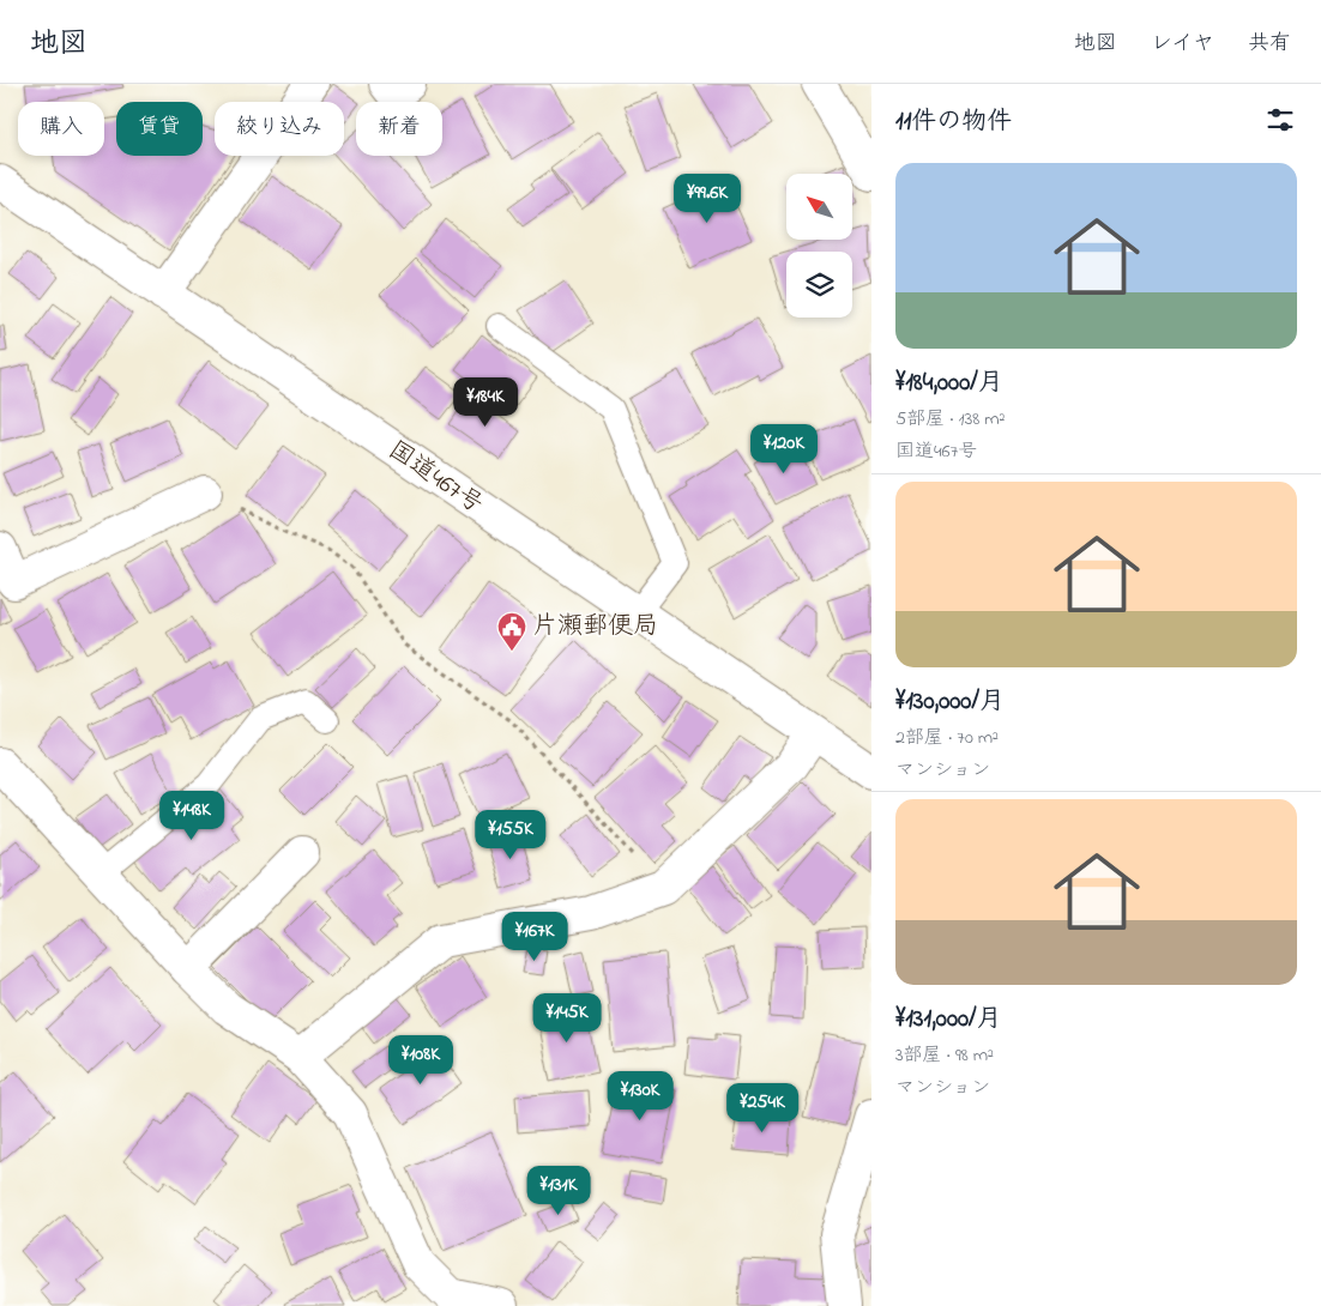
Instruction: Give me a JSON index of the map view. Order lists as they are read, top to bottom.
{
  "streets": {
    "main road": ["国道467号"]
  },
  "places": {
    "public building": ["片瀬郵便局"]
  },
  "north": "top left",
  "page": {
    "header": "地図",
    "nav": ["地図", "レイヤ", "共有"],
    "heading": "11件の物件",
    "chip": [
      "購入",
      "賃貸",
      "絞り込み",
      "新着"
    ],
    "list": [
      {
        "name": "¥184,000/月",
        "note": "5部屋 · 138 m² · 国道467号"
      },
      {
        "name": "¥130,000/月",
        "note": "2部屋 · 70 m² · マンション"
      },
      {
        "name": "¥131,000/月",
        "note": "3部屋 · 98 m² · マンション"
      }
    ],
    "price": [
      "¥99.6K",
      "¥184K",
      "¥120K",
      "¥148K",
      "¥155K",
      "¥167K",
      "¥145K",
      "¥108K",
      "¥130K",
      "¥254K",
      "¥131K"
    ]
  }
}
